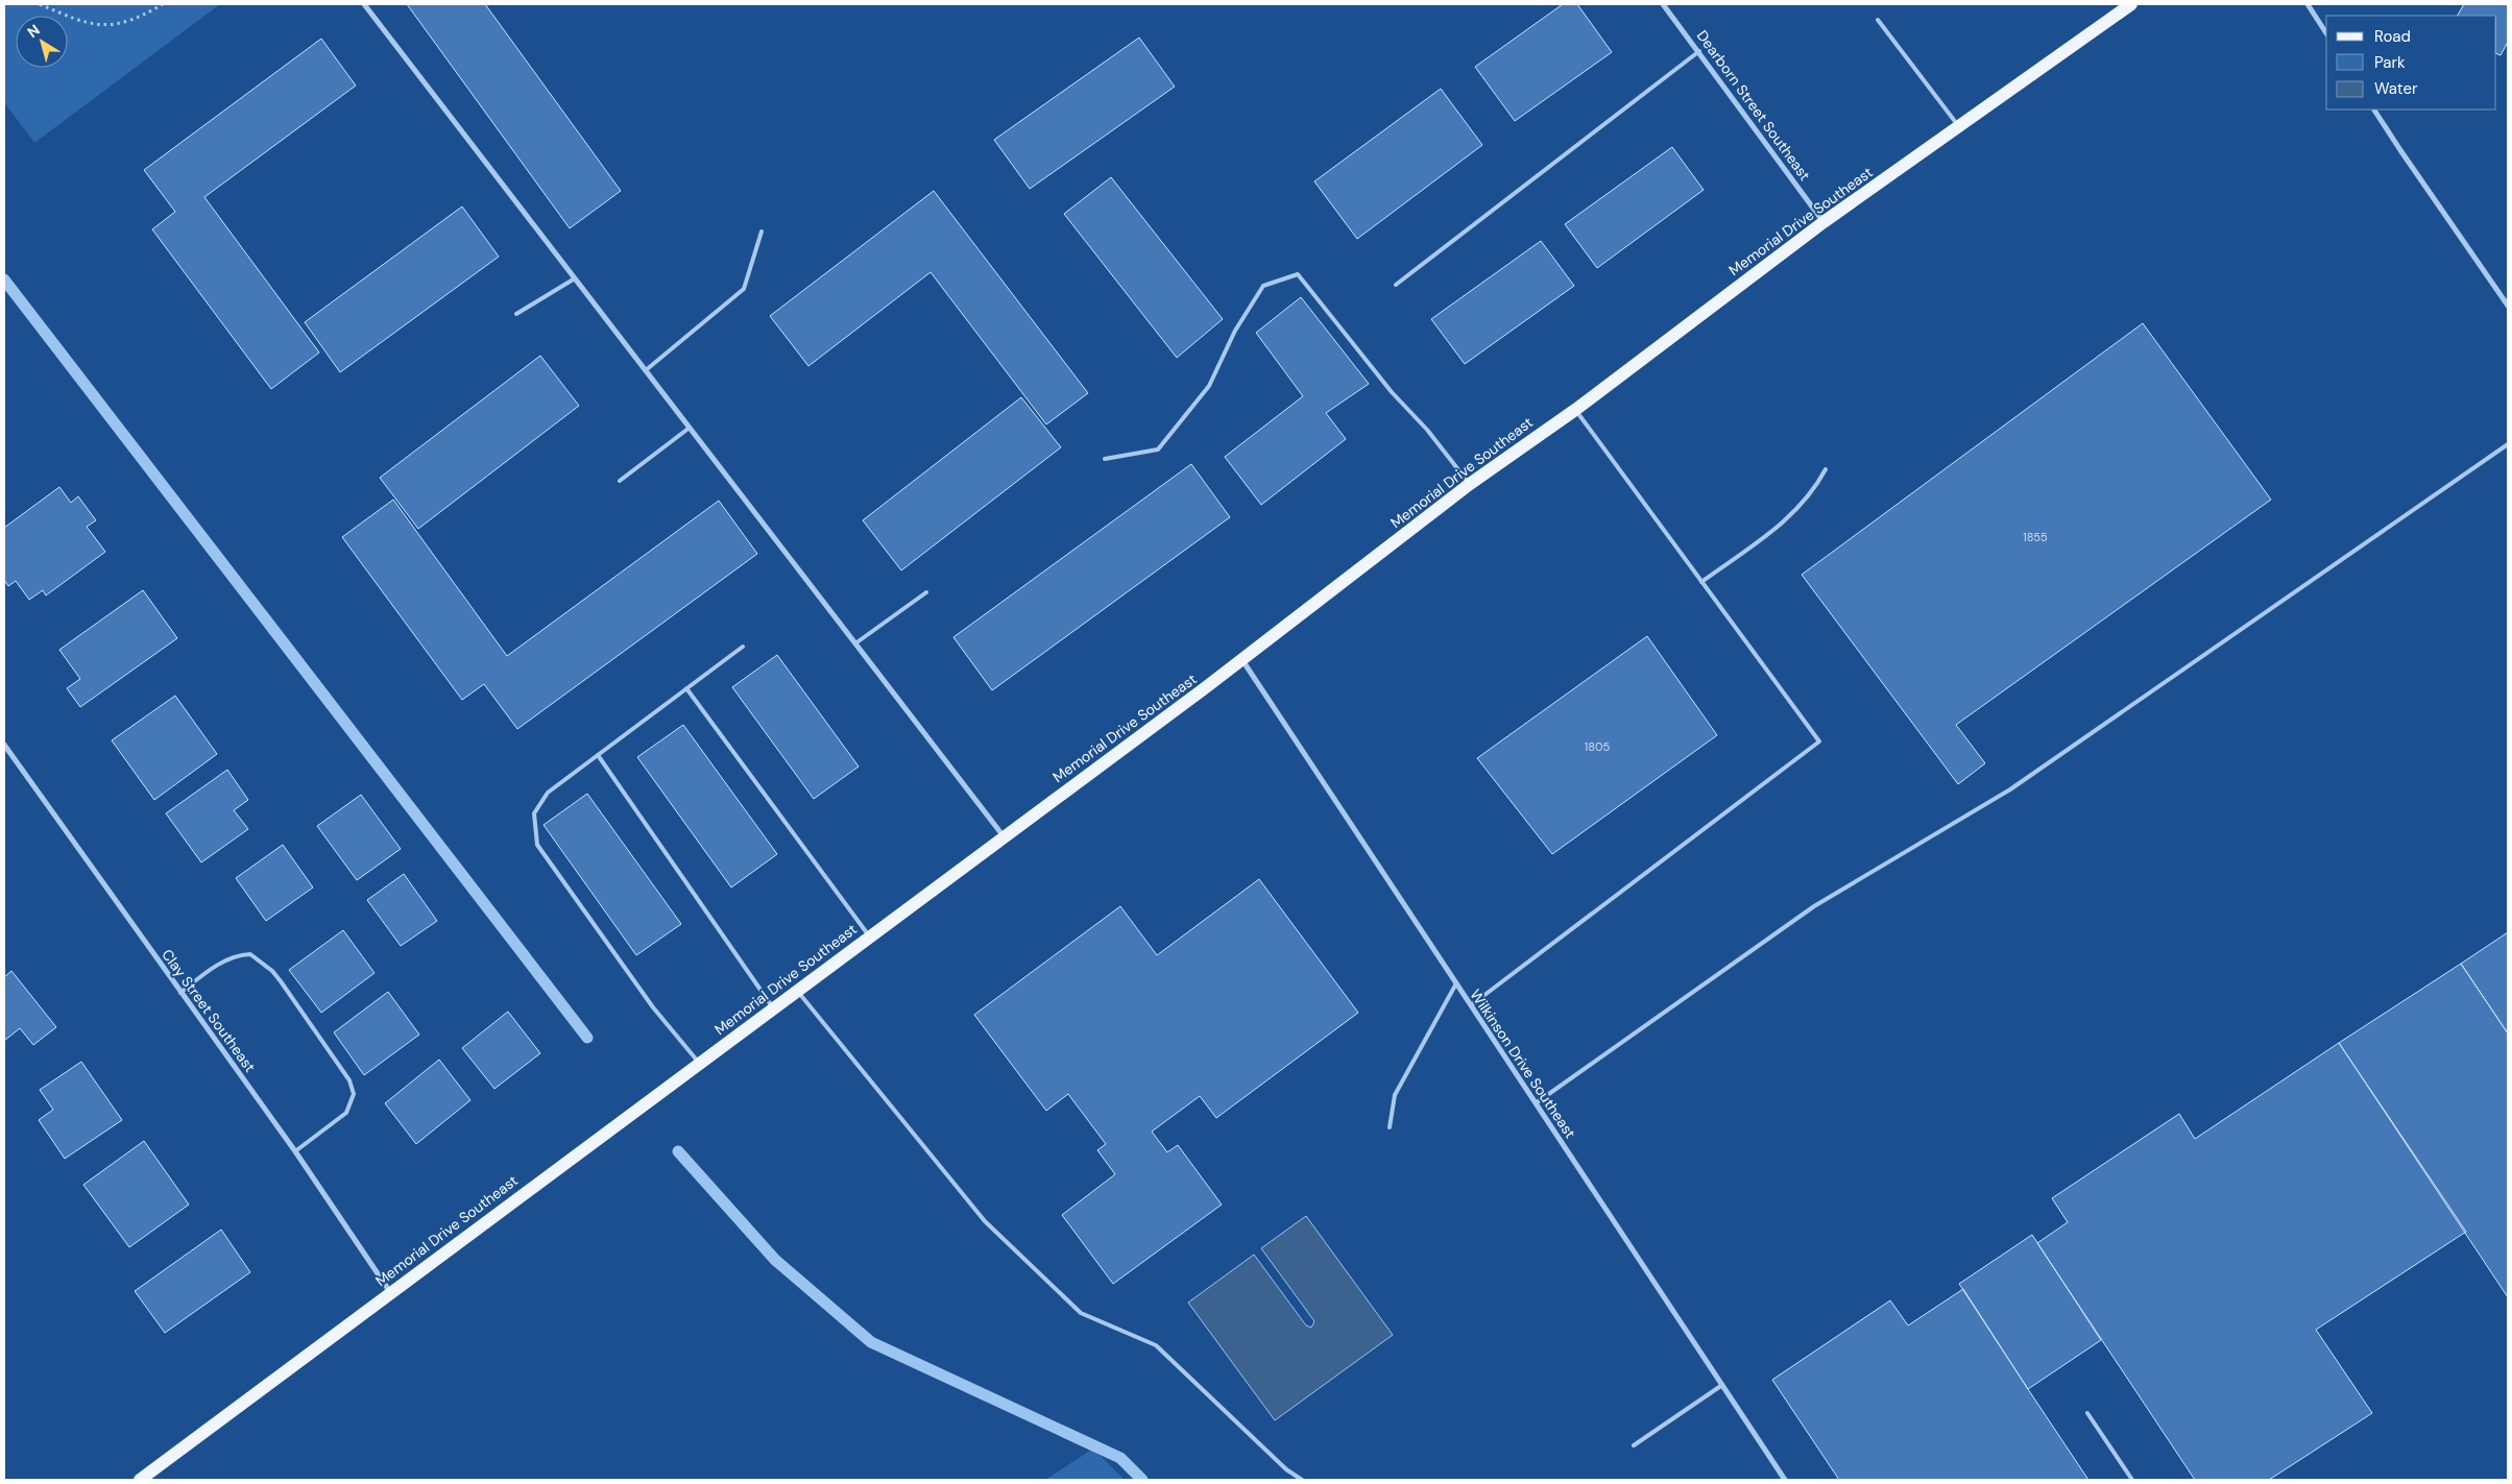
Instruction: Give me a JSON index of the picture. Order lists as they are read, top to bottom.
{
  "streets": {
    "main road": ["Memorial Drive Southeast"],
    "street": ["Dearborn Street Southeast", "Clay Street Southeast", "Wilkinson Drive Southeast"]
  },
  "crossings": [
    ["Dearborn Street Southeast", "Memorial Drive Southeast"],
    ["Memorial Drive Southeast", "Clay Street Southeast"],
    ["Memorial Drive Southeast", "Wilkinson Drive Southeast"]
  ],
  "house_numbers": ["1855", "1805"],
  "legend": ["Road", "Park", "Water"],
  "north": "top left"
}
